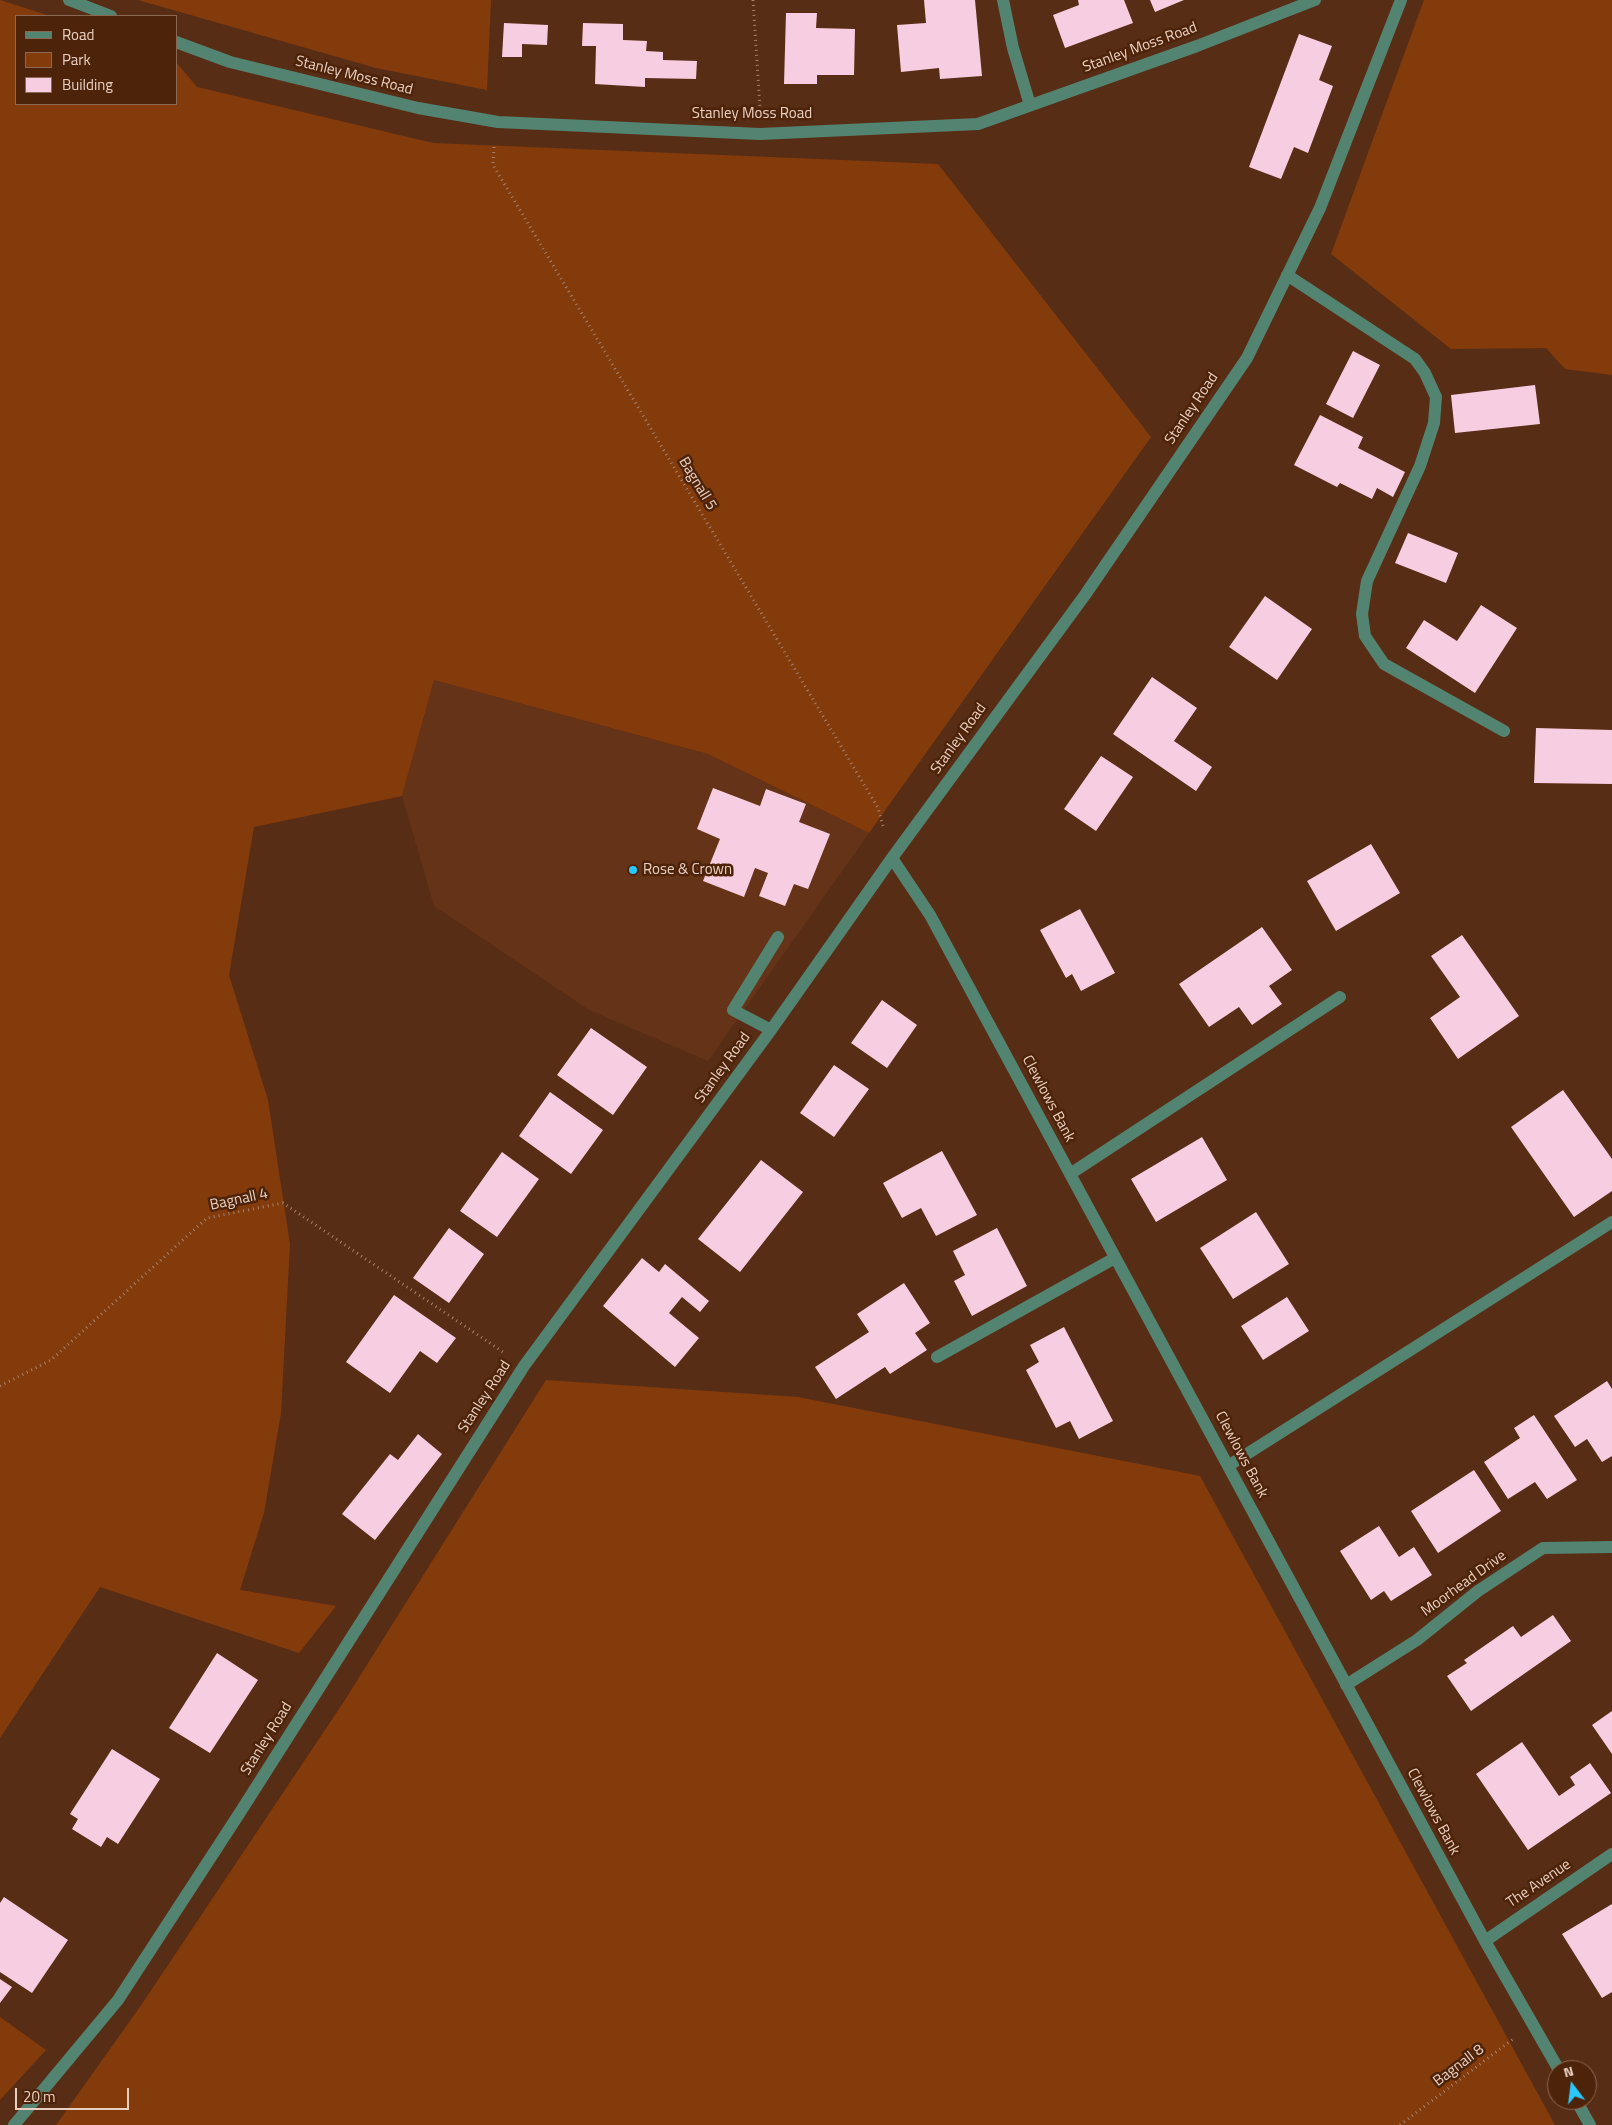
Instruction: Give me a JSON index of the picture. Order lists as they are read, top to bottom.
{
  "streets": {
    "street": [
      "Stanley Moss Road",
      "Stanley Road",
      "Clewlows Bank",
      "Moorhead Drive",
      "The Avenue"
    ],
    "path": ["Bagnall 5", "Bagnall 4", "Bagnall 8"]
  },
  "crossings": [
    ["Stanley Moss Road", "Bagnall 5"],
    ["Stanley Road", "Bagnall 5"],
    ["Stanley Road", "Clewlows Bank"],
    ["Stanley Road", "Bagnall 4"],
    ["Bagnall 5", "Clewlows Bank"],
    ["Clewlows Bank", "Moorhead Drive"],
    ["Clewlows Bank", "The Avenue"],
    ["Clewlows Bank", "Bagnall 8"]
  ],
  "places": ["Rose & Crown"],
  "legend": ["Road", "Park", "Building"],
  "scale_bar": "20 m",
  "north": "top"
}
